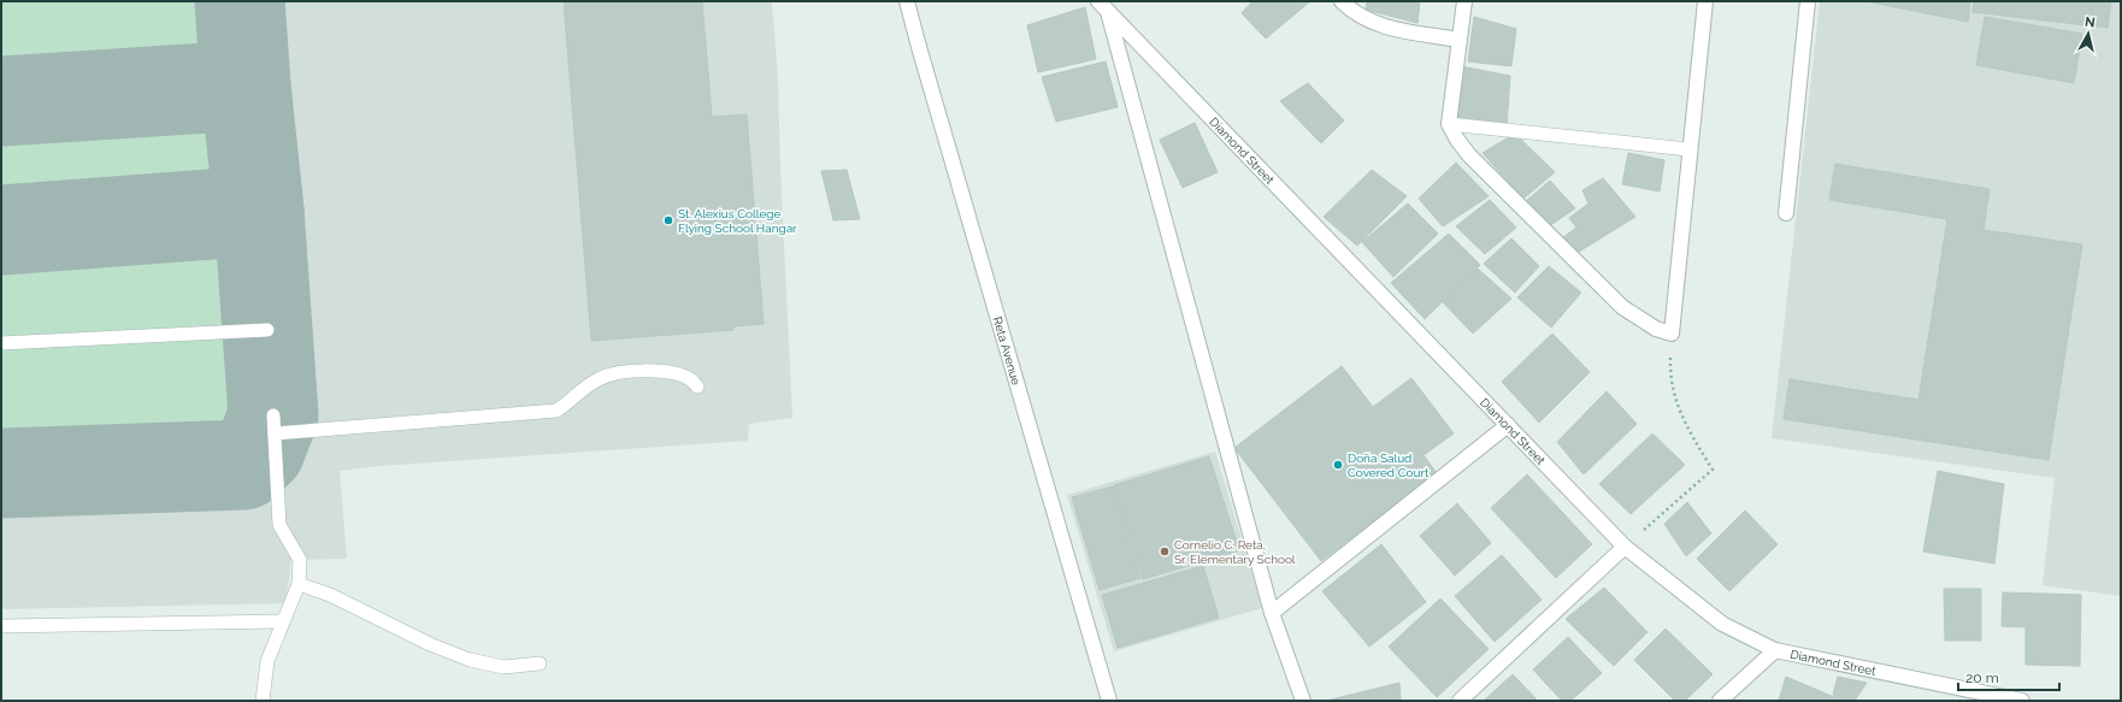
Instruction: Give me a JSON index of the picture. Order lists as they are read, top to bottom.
{
  "streets": {
    "street": ["Diamond Street", "Reta Avenue"]
  },
  "places": ["St. Alexius College Flying School Hangar", "Doña Salud Covered Court", "Cornelio C. Reta, Sr. Elementary School"],
  "scale_bar": "20 m",
  "north": "top"
}
